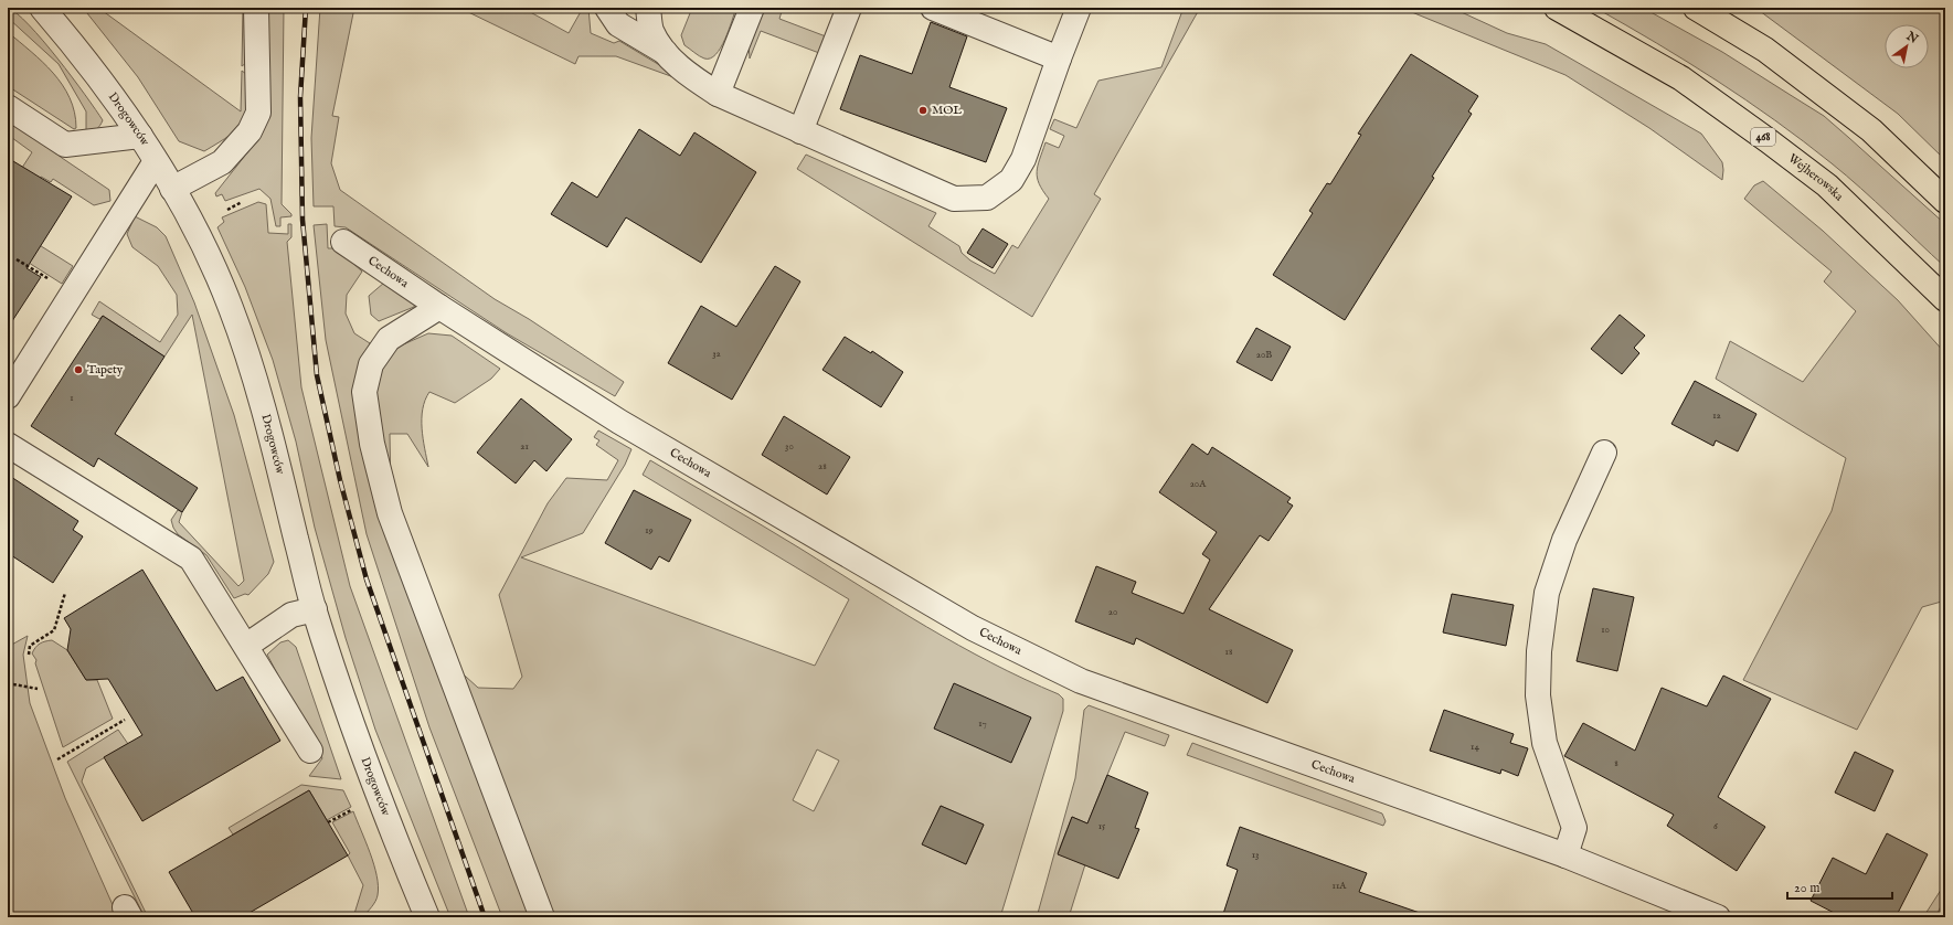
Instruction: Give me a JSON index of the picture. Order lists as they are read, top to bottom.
{
  "streets": {
    "main road": ["468", "Wejherowska"],
    "street": ["Drogowców", "Cechowa"]
  },
  "places": ["MOL", "Tapety"],
  "house_numbers": [
    "32",
    "20B",
    "1",
    "12",
    "21",
    "30",
    "28",
    "20A",
    "19",
    "20",
    "10",
    "18",
    "17",
    "14",
    "8",
    "15",
    "6",
    "13",
    "11A"
  ],
  "scale_bar": "20 m",
  "north": "top right"
}
